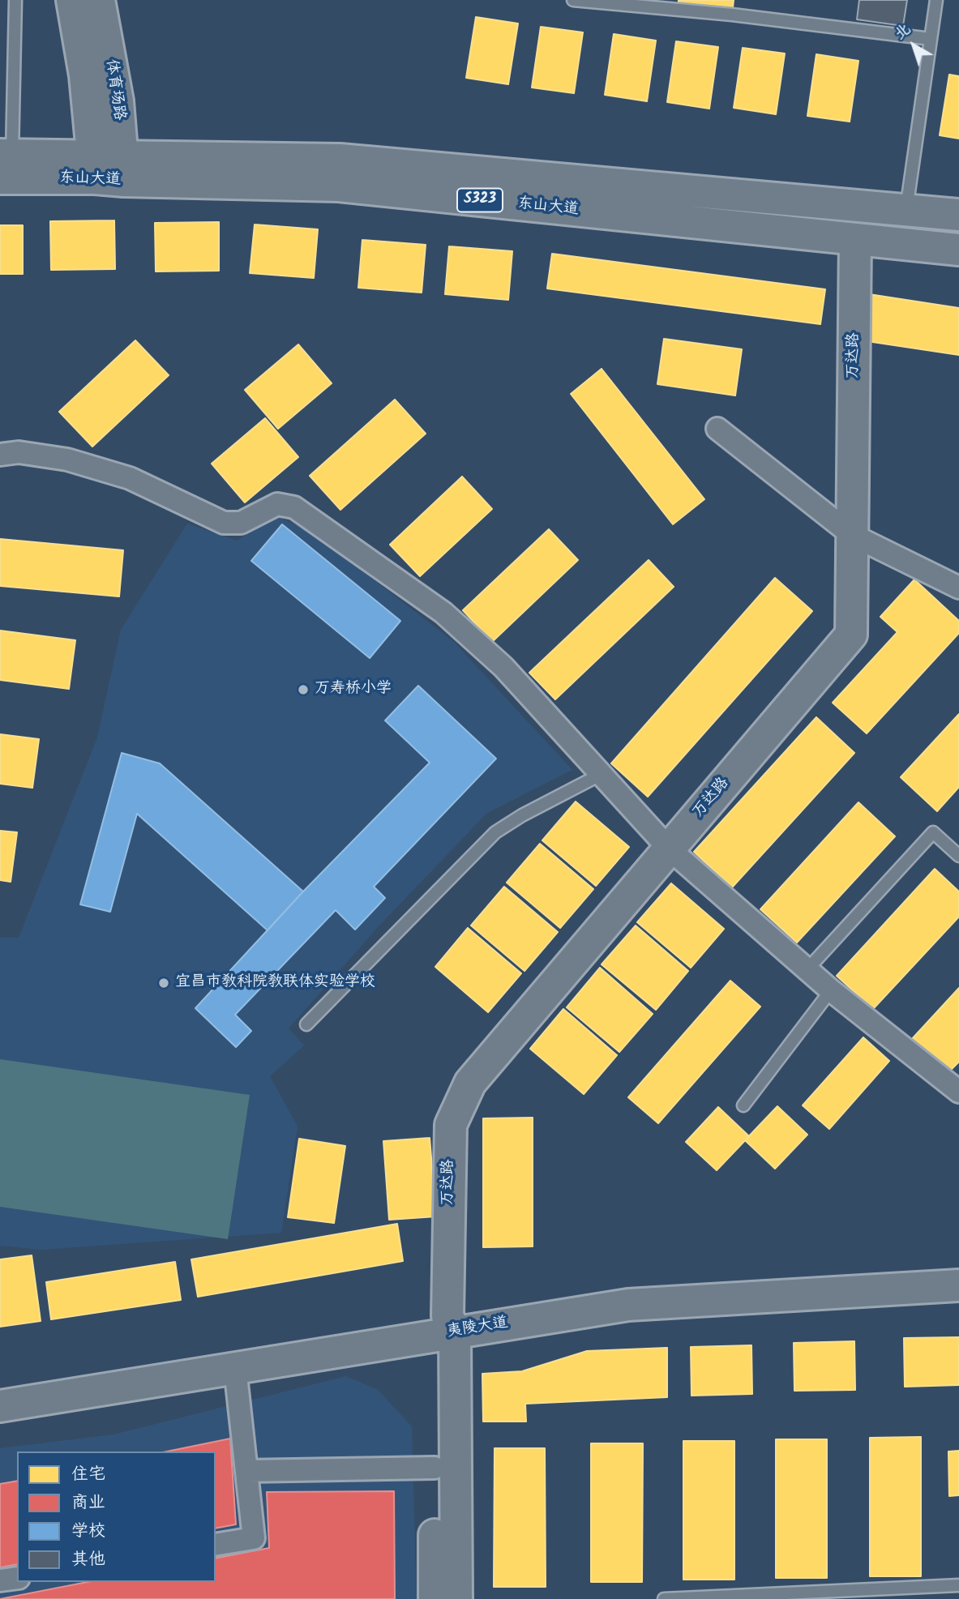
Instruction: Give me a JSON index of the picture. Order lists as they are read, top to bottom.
{
  "streets": {
    "main road": [
      "体育场路",
      "东山大道",
      "S323",
      "万达路",
      "夷陵大道"
    ]
  },
  "crossings": [
    ["体育场路", "东山大道"],
    ["东山大道", "万达路"],
    ["万达路", "夷陵大道"]
  ],
  "places": ["万寿桥小学", "宜昌市教科院教联体实验学校"],
  "legend": [
    "住宅",
    "商业",
    "学校",
    "其他"
  ],
  "north": "top left"
}
